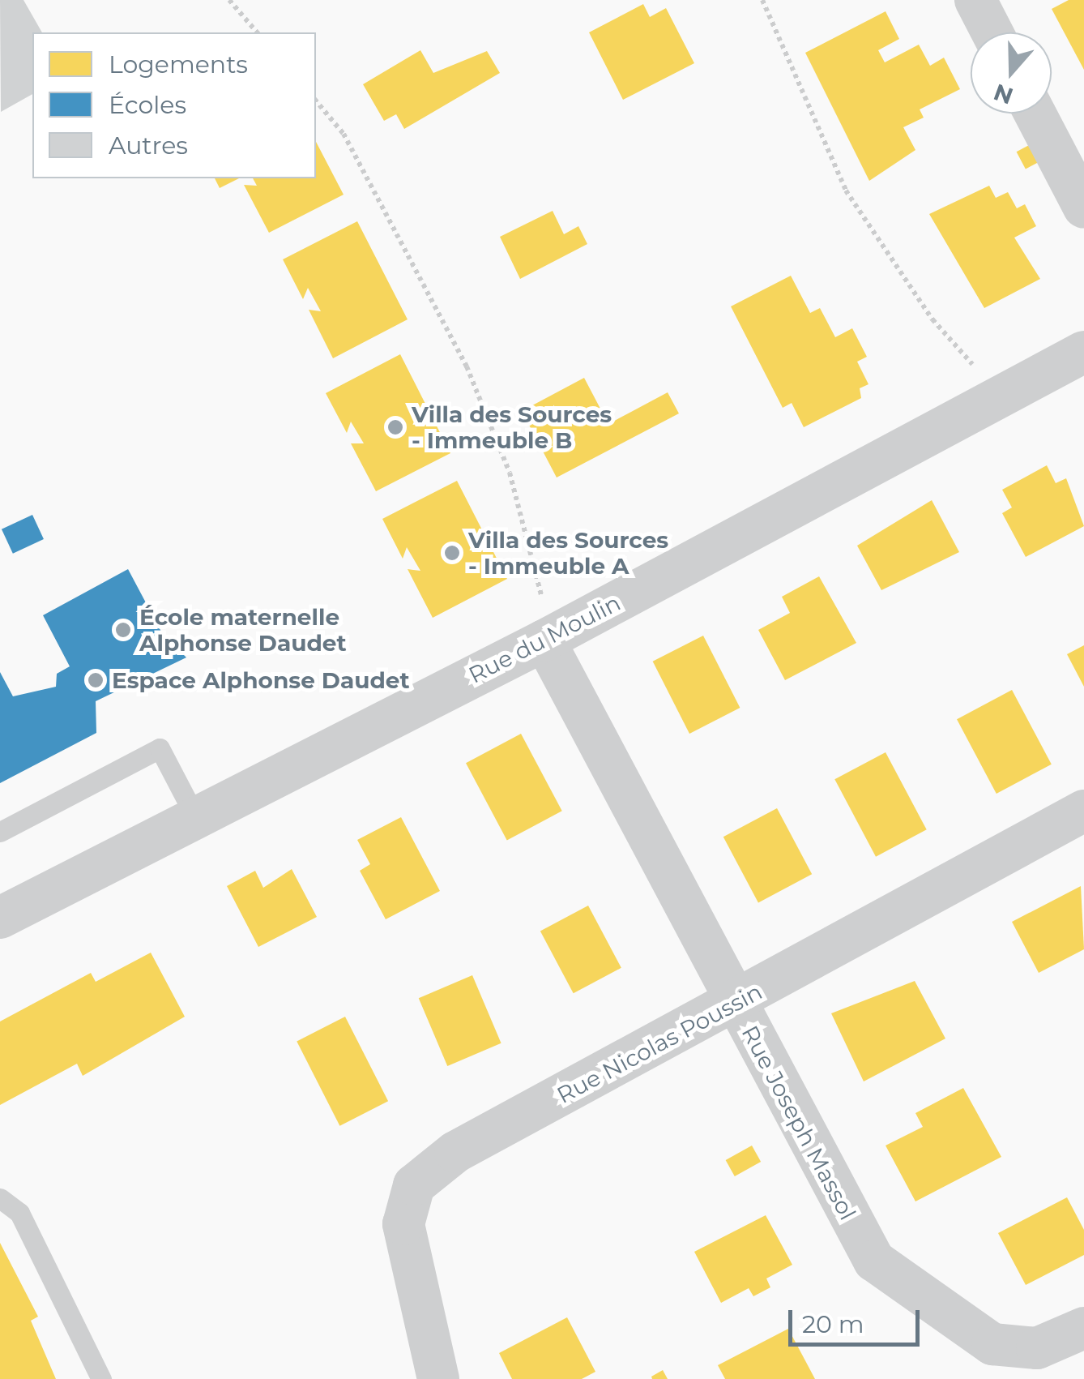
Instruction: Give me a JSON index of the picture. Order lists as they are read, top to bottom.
{
  "streets": {
    "street": ["Rue du Moulin", "Rue Nicolas Poussin", "Rue Joseph Massol"]
  },
  "crossings": [
    ["Rue du Moulin", "Rue Joseph Massol"],
    ["Rue Nicolas Poussin", "Rue Joseph Massol"]
  ],
  "places": [
    "Villa des Sources - Immeuble B",
    "Villa des Sources - Immeuble A",
    "École maternelle Alphonse Daudet",
    "Espace Alphonse Daudet"
  ],
  "legend": ["Logements", "Écoles", "Autres"],
  "scale_bar": "20 m",
  "north": "bottom"
}
